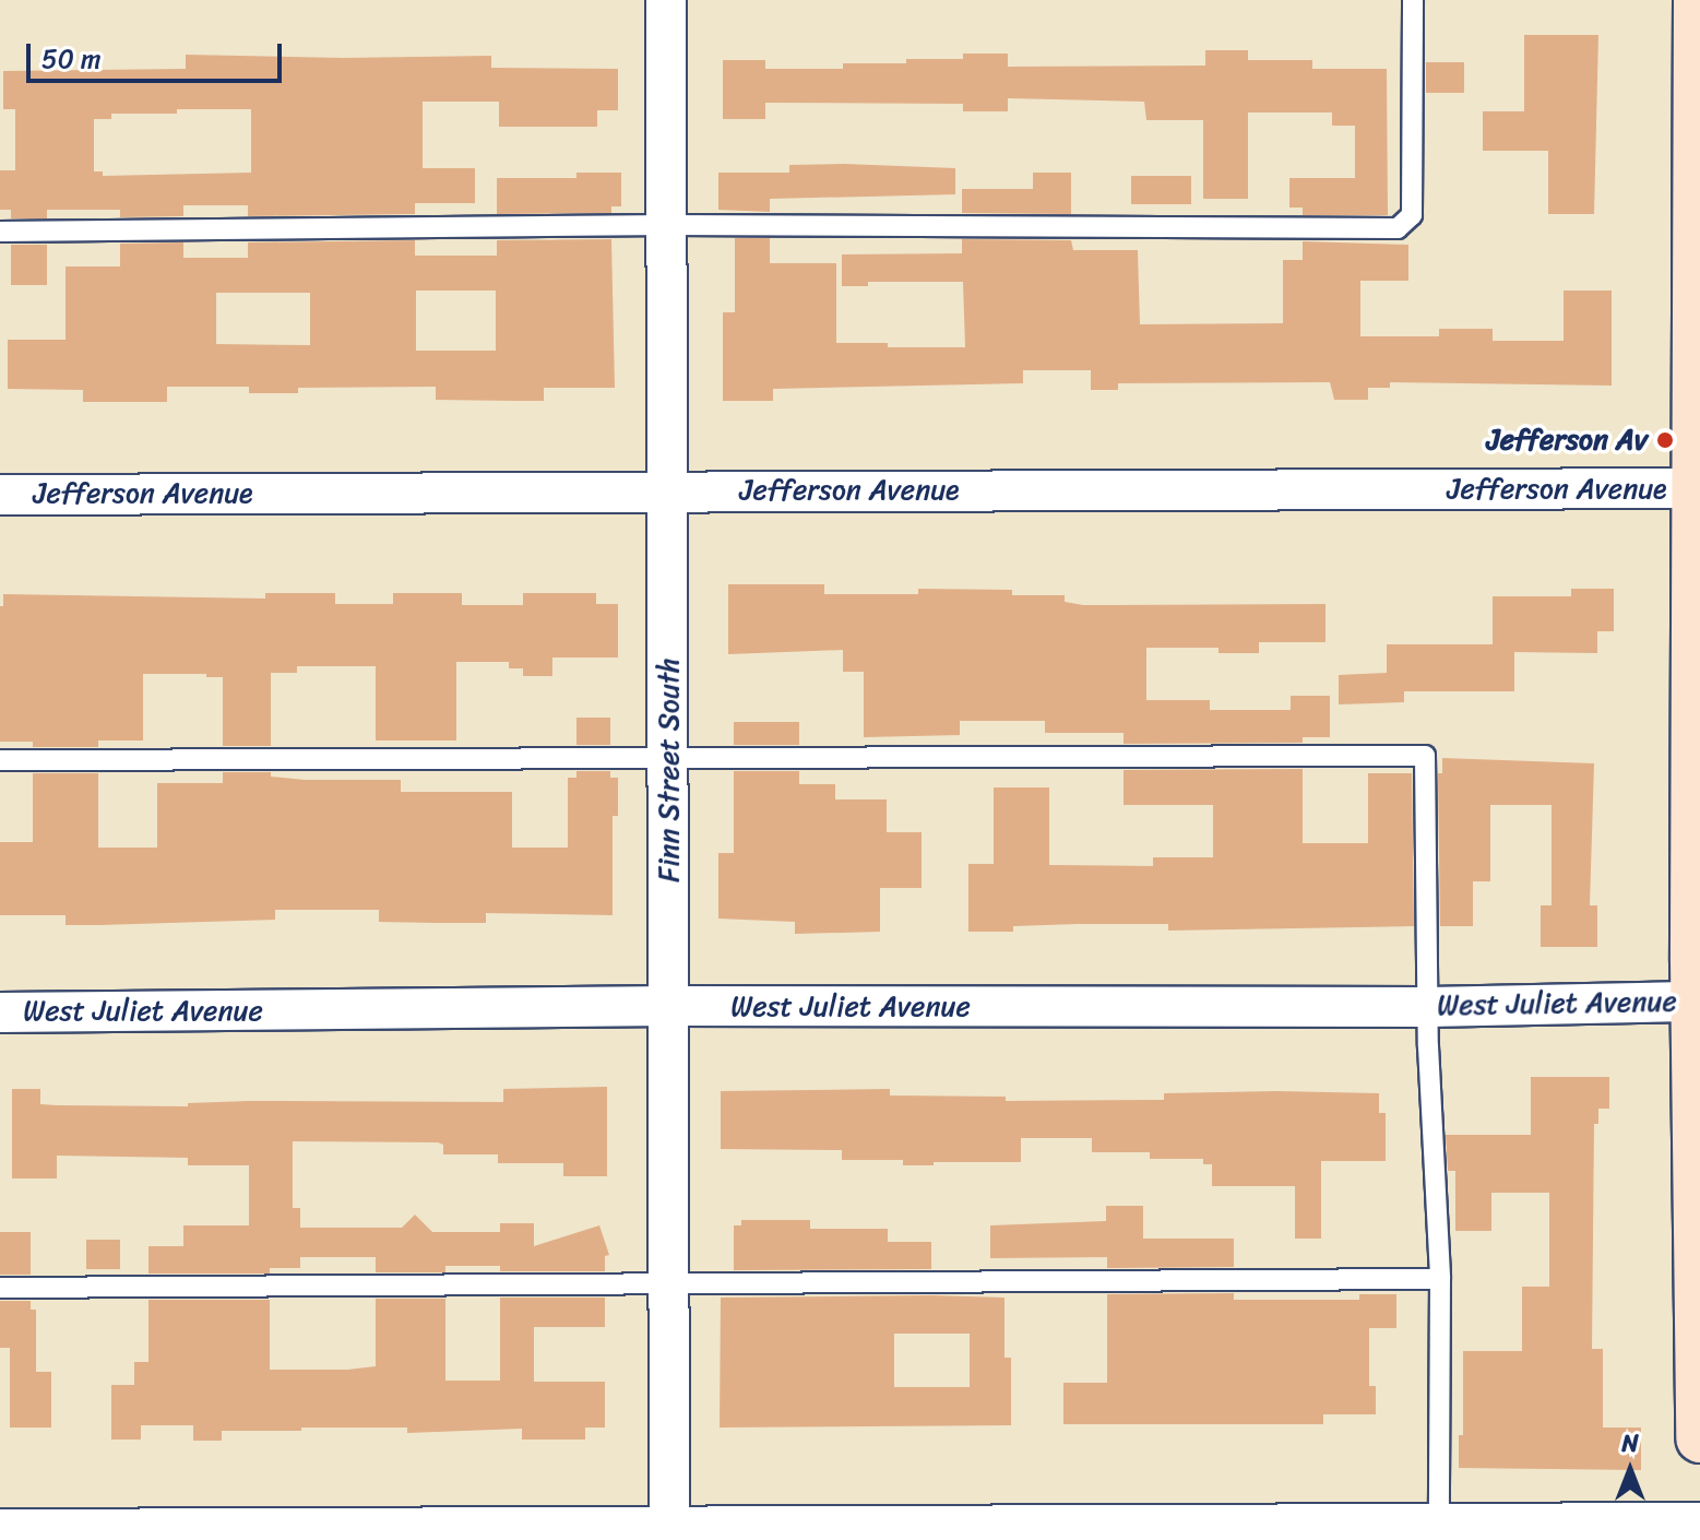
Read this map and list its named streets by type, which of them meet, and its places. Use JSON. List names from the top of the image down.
{
  "streets": {
    "street": ["Jefferson Avenue", "Finn Street South", "West Juliet Avenue"]
  },
  "crossings": [
    ["Jefferson Avenue", "Finn Street South"],
    ["Finn Street South", "West Juliet Avenue"]
  ],
  "places": ["Jefferson Av"],
  "scale_bar": "50 m",
  "north": "top"
}
